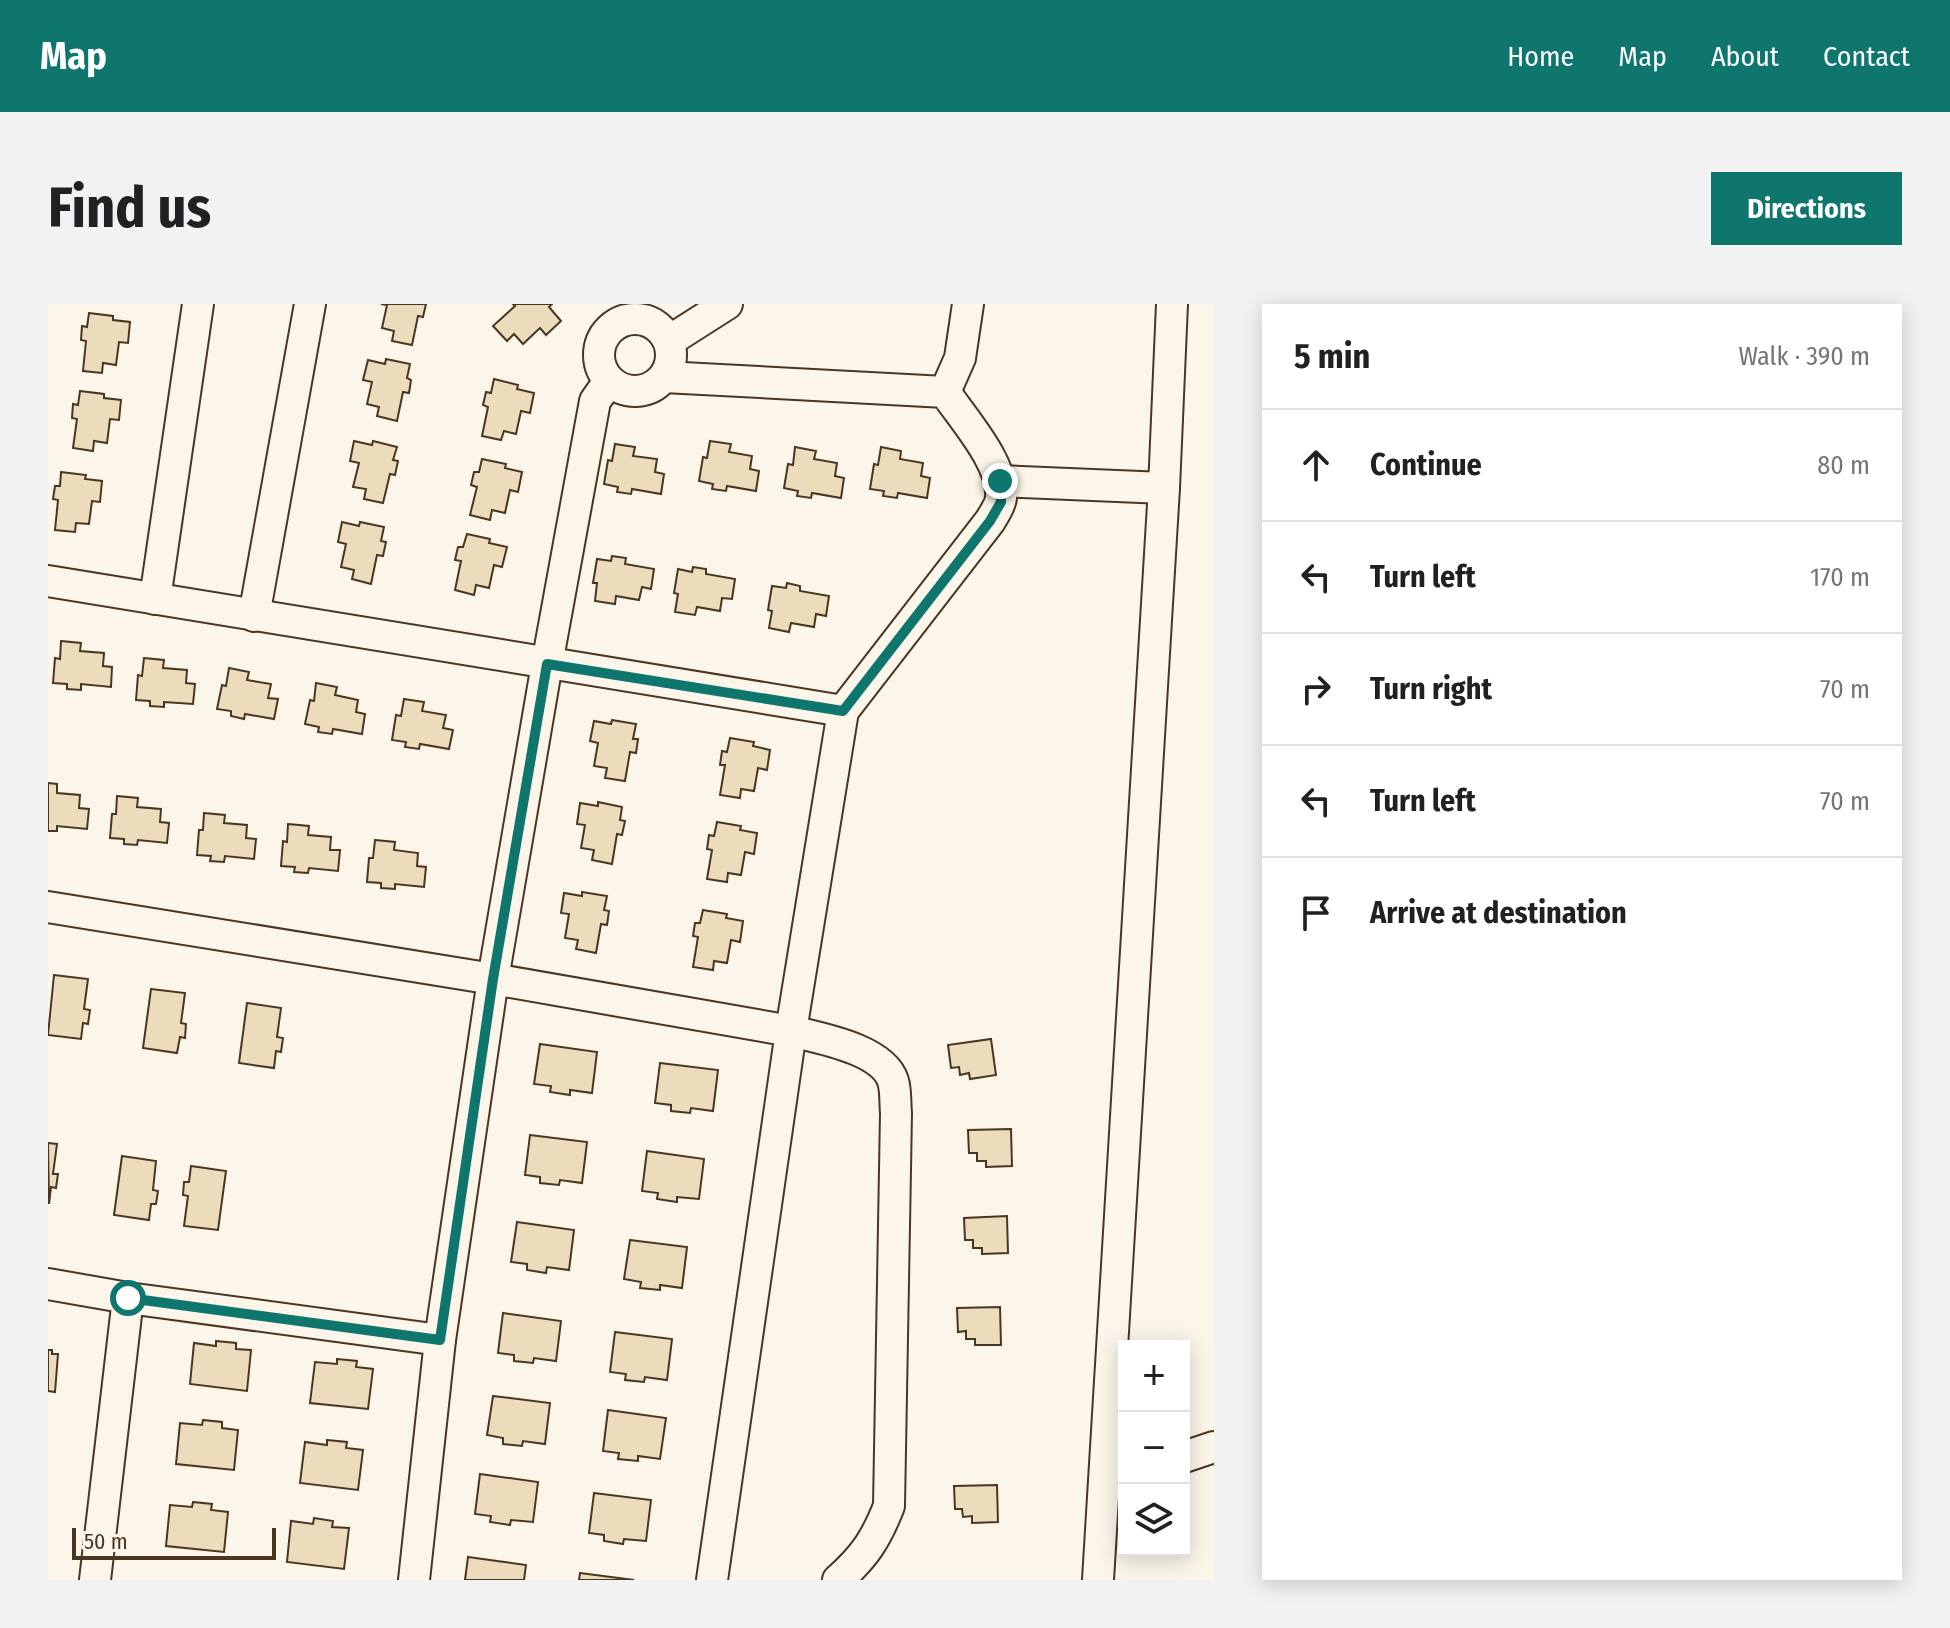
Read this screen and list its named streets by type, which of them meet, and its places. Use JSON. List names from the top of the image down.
{
  "scale_bar": "50 m",
  "page": {
    "header": "Map",
    "nav": [
      "Home",
      "Map",
      "About",
      "Contact"
    ],
    "buttons": "Directions",
    "title": "Find us",
    "heading": ["5 min", "Walk · 390 m"],
    "list": [
      ["Continue", "80 m"],
      ["Turn left", "170 m"],
      ["Turn right", "70 m"],
      ["Turn left", "70 m"],
      "Arrive at destination"
    ],
    "map_buttons": ["+", "−"],
    "scale": "50 m"
  }
}
